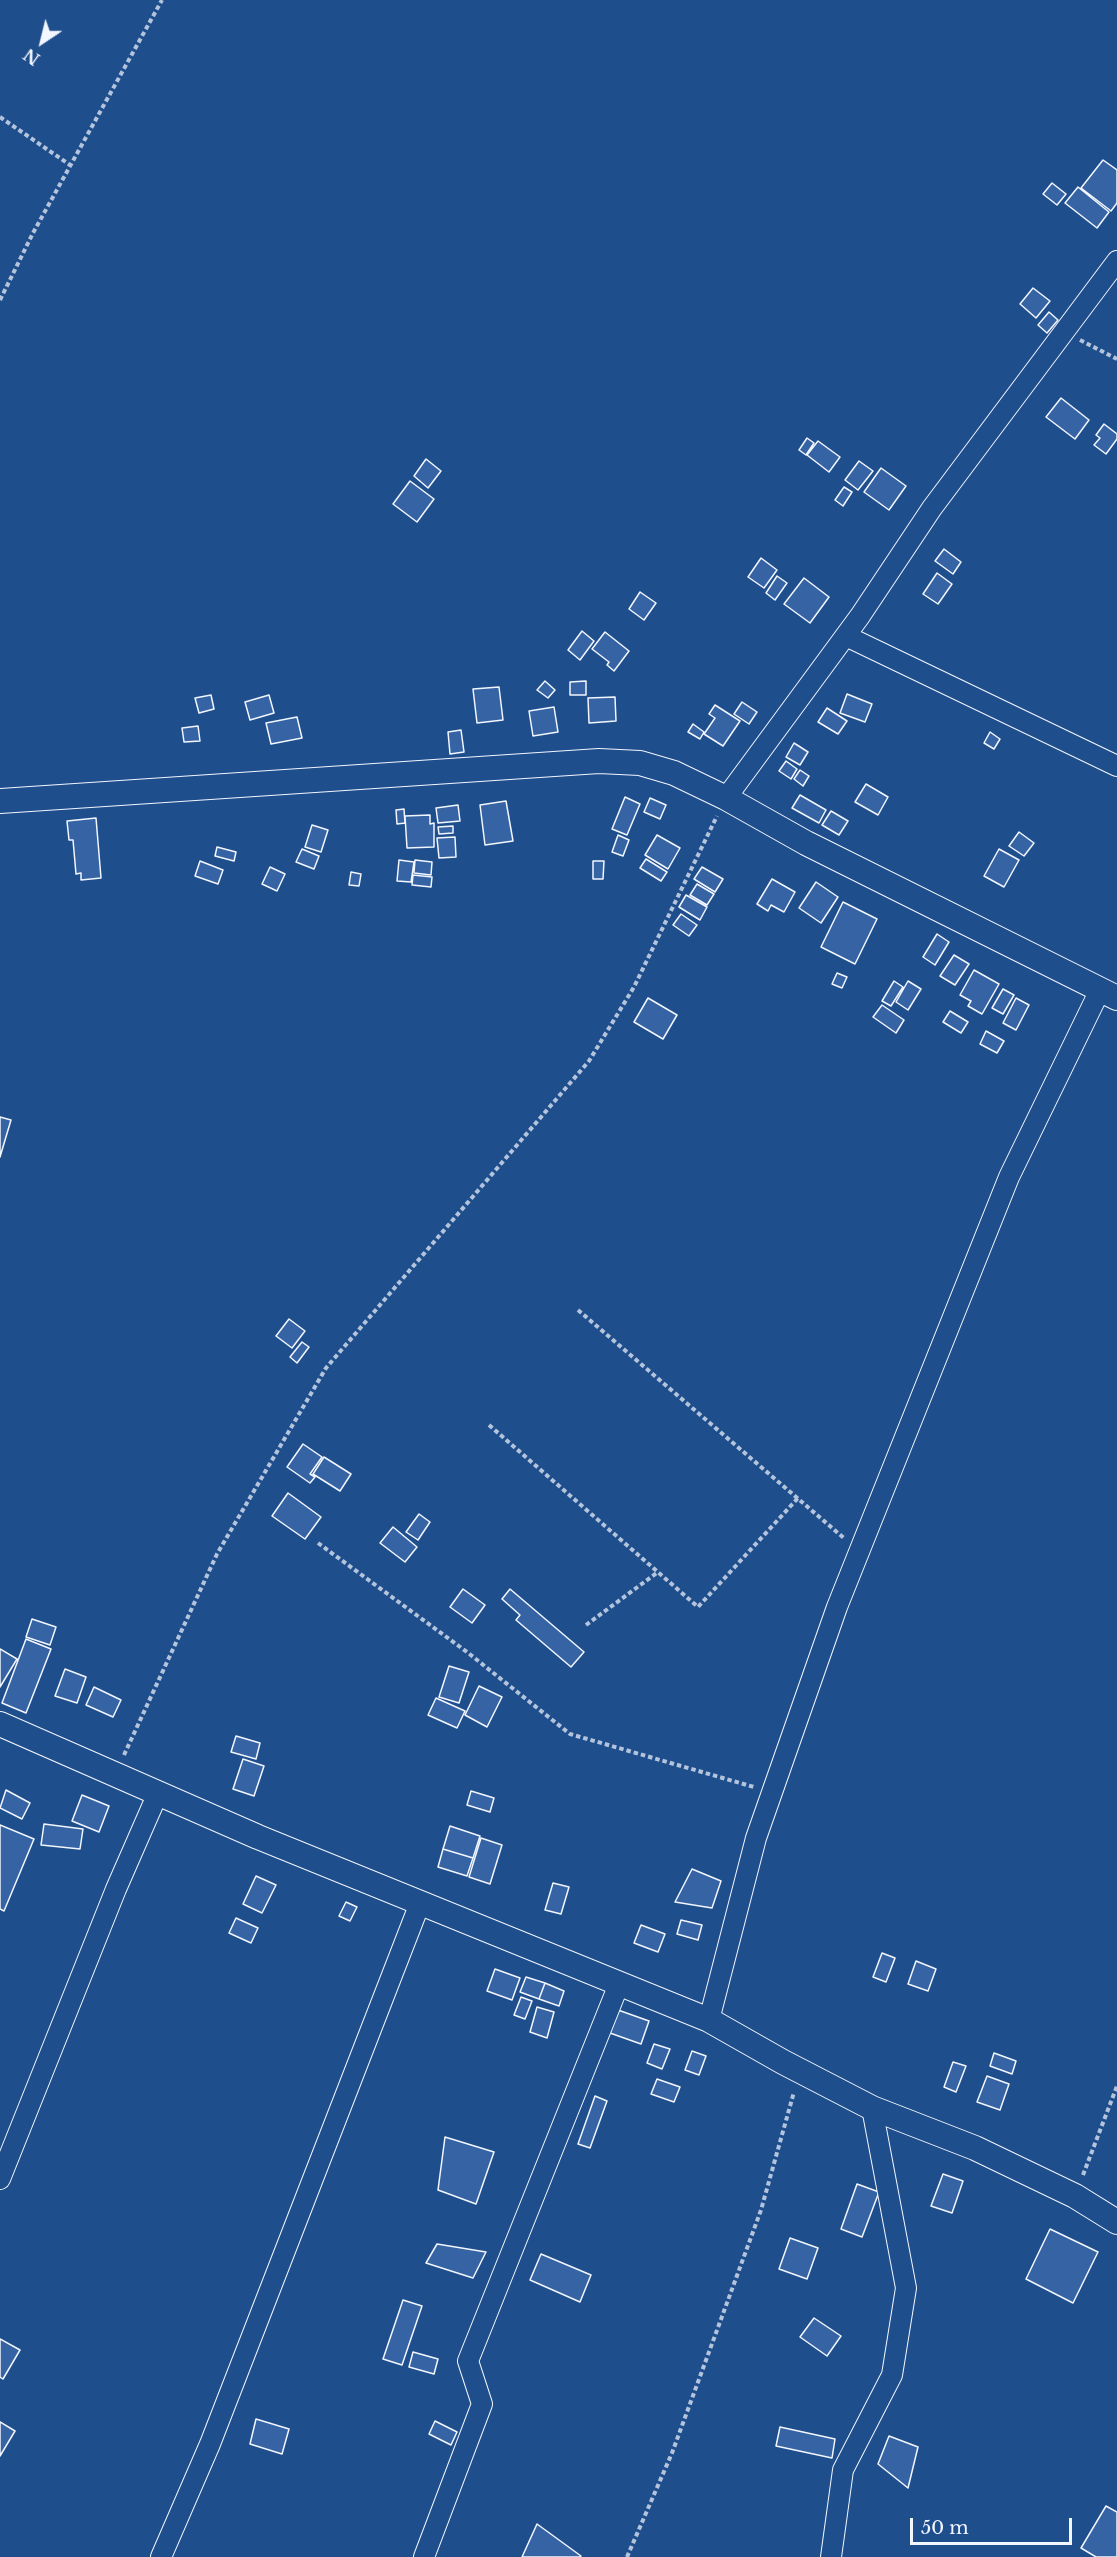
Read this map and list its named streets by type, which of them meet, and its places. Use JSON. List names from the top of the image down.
{
  "scale_bar": "50 m",
  "north": "bottom left"
}
